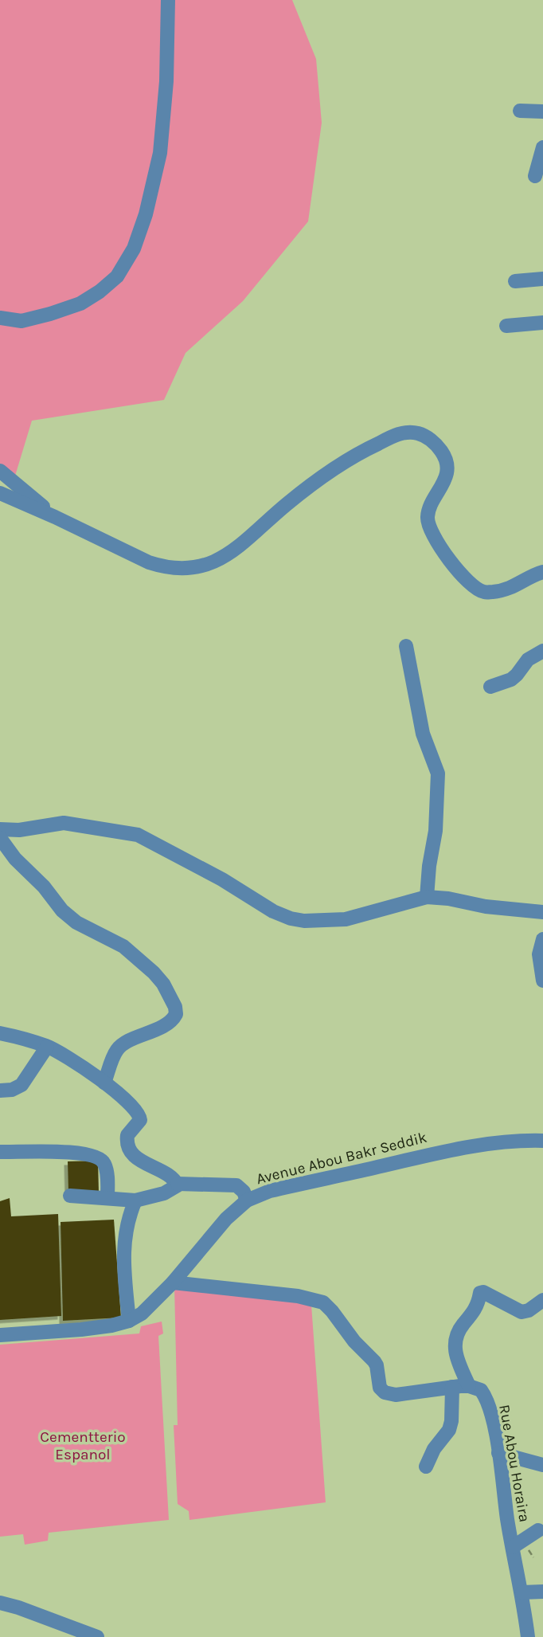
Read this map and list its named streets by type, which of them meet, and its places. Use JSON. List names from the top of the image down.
{
  "streets": {
    "street": ["Avenue Abou Bakr Seddik", "Rue Abou Horaira"]
  },
  "parks": ["Cementterio Espanol"]
}
